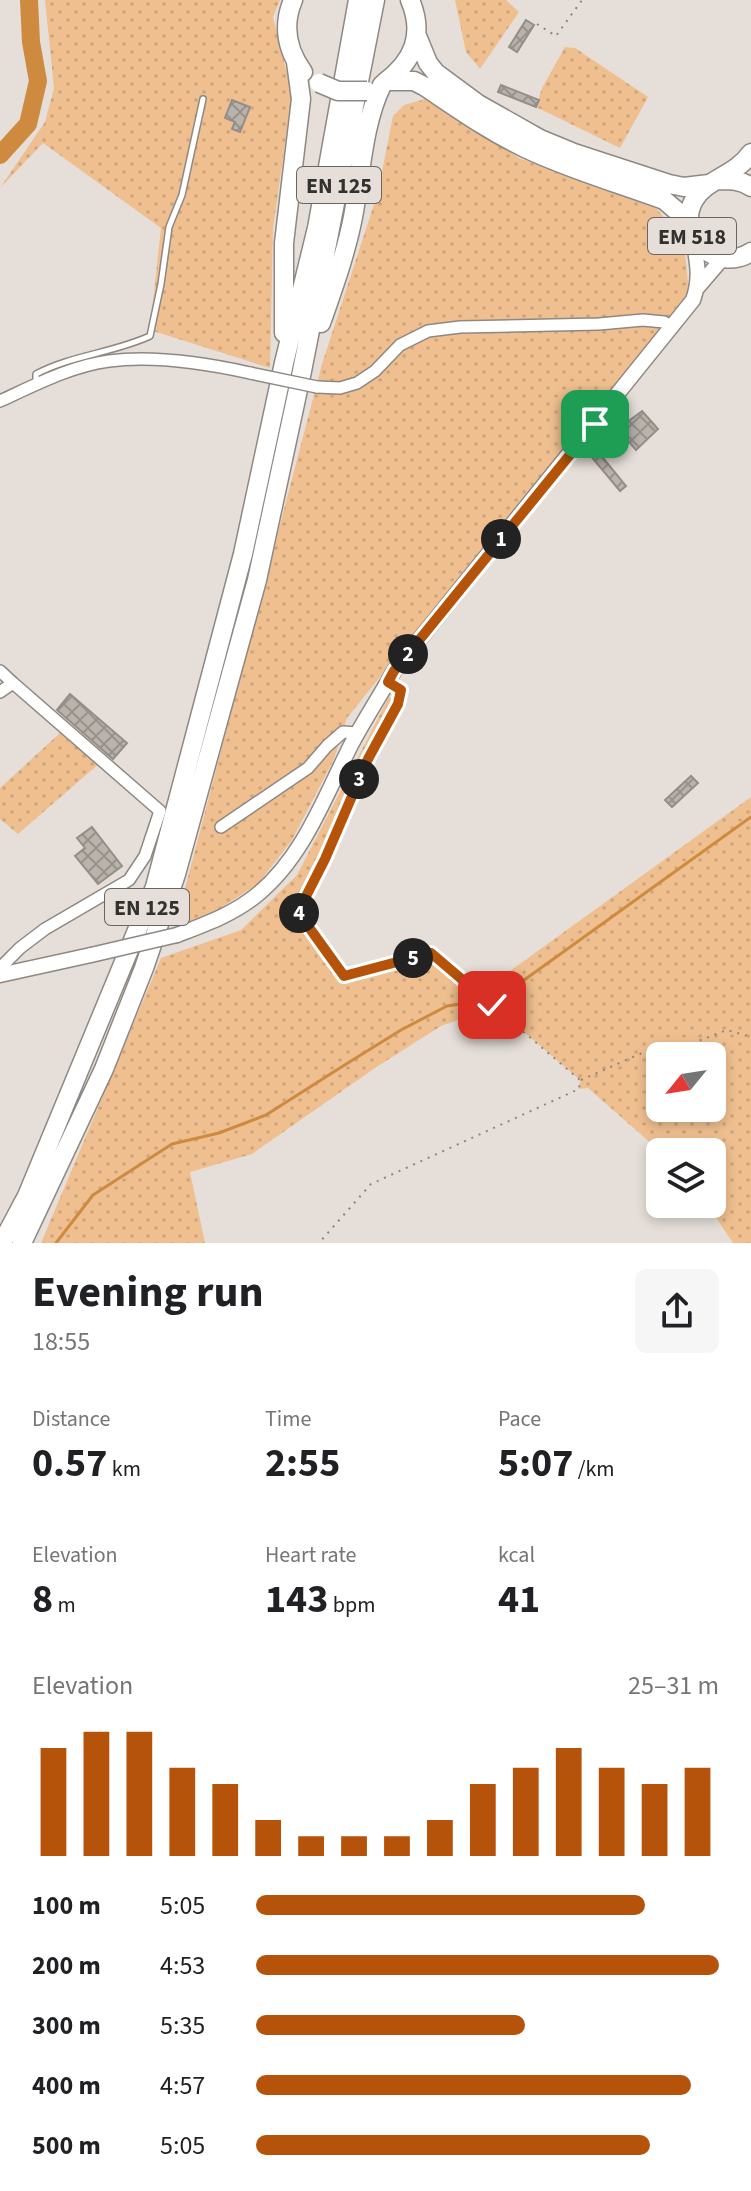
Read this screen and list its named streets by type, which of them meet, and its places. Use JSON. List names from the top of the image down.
{
  "streets": {
    "main road": ["EN 125", "EM 518"]
  },
  "north": "bottom left",
  "page": {
    "pins": [
      "1",
      "2",
      "3",
      "4",
      "5"
    ],
    "heading": ["Evening run", "18:55"],
    "stats": [
      ["Distance", "0.57 km"],
      ["Time", "2:55"],
      ["Pace", "5:07 /km"],
      ["Elevation", "8 m"],
      ["Heart rate", "143 bpm"],
      ["kcal", "41"]
    ],
    "chart": ["Elevation", "25–31 m"],
    "list": [
      {
        "name": "100 m",
        "note": "5:05"
      },
      {
        "name": "200 m",
        "note": "4:53"
      },
      {
        "name": "300 m",
        "note": "5:35"
      },
      {
        "name": "400 m",
        "note": "4:57"
      },
      {
        "name": "500 m",
        "note": "5:05"
      }
    ]
  }
}
